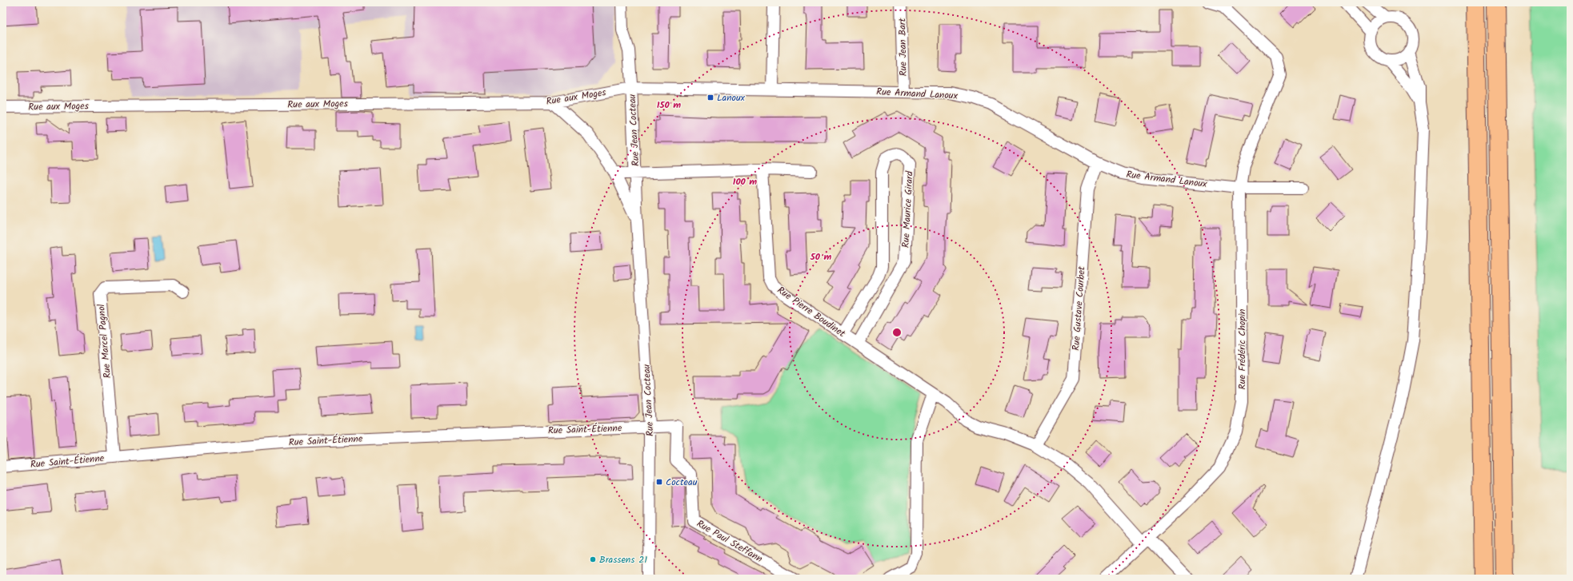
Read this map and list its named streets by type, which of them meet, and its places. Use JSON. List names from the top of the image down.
{
  "streets": {
    "street": [
      "Rue Jean Bart",
      "Rue Armand Lanoux",
      "Rue aux Moges",
      "Rue Jean Cocteau",
      "Rue Maurice Girard",
      "Rue Gustave Courbet",
      "Rue Pierre Boudinet",
      "Rue Marcel Pagnol",
      "Rue Frédéric Chopin",
      "Rue Saint-Étienne",
      "Rue Paul Steffann"
    ]
  },
  "crossings": [
    ["Rue Jean Bart", "Rue Armand Lanoux"],
    ["Rue Armand Lanoux", "Rue aux Moges"],
    ["Rue Armand Lanoux", "Rue Jean Cocteau"],
    ["Rue Armand Lanoux", "Rue Gustave Courbet"],
    ["Rue Armand Lanoux", "Rue Frédéric Chopin"],
    ["Rue aux Moges", "Rue Jean Cocteau"],
    ["Rue Jean Cocteau", "Rue Saint-Étienne"],
    ["Rue Jean Cocteau", "Rue Paul Steffann"],
    ["Rue Maurice Girard", "Rue Pierre Boudinet"],
    ["Rue Gustave Courbet", "Rue Pierre Boudinet"],
    ["Rue Pierre Boudinet", "Rue Frédéric Chopin"],
    ["Rue Marcel Pagnol", "Rue Saint-Étienne"],
    ["Rue Saint-Étienne", "Rue Paul Steffann"]
  ],
  "places": {
    "transit": ["Lanoux", "Cocteau"],
    "other": ["Brassens 21"]
  },
  "rings": ["150 m", "100 m", "50 m"]
}
